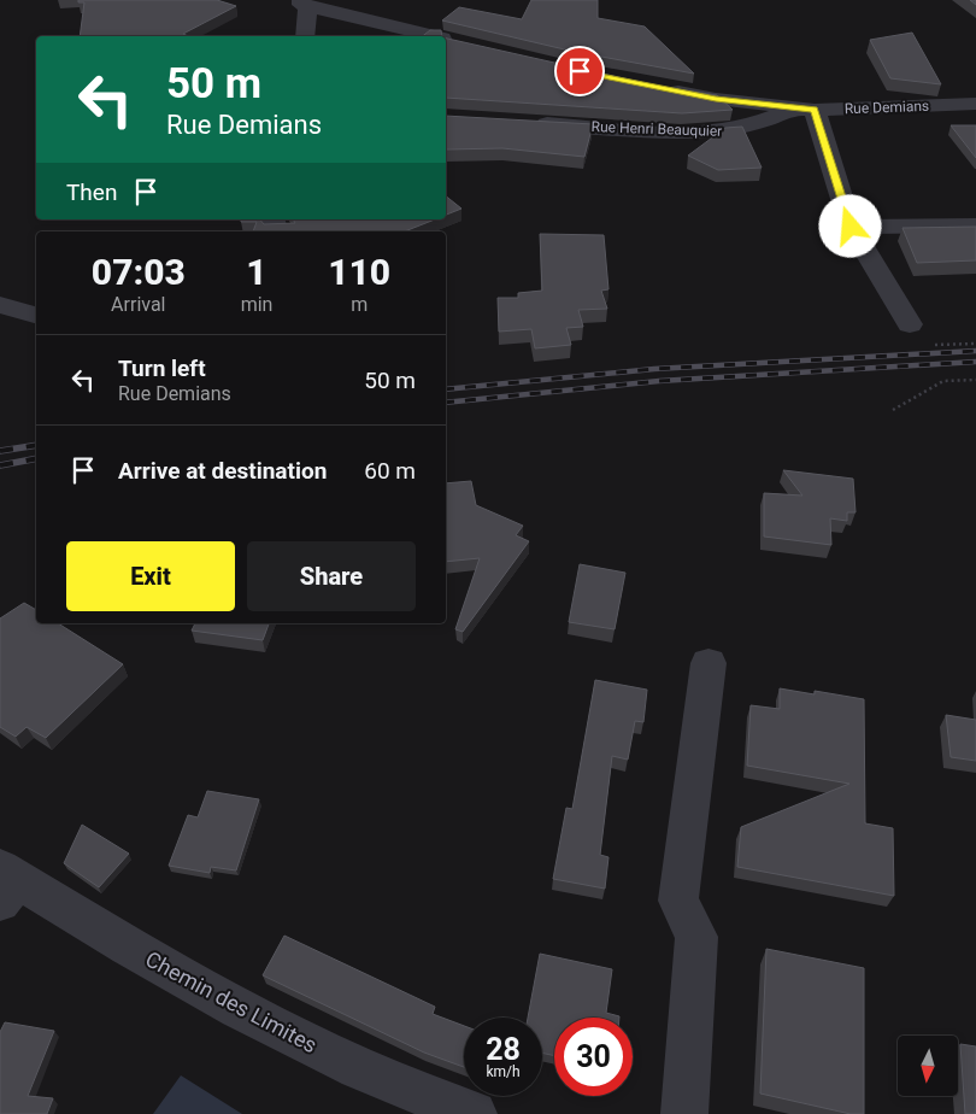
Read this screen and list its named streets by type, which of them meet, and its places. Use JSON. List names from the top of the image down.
{
  "streets": {
    "street": ["Rue Demians", "Rue Henri Beauquier", "Chemin des Limites"]
  },
  "crossings": [
    ["Rue Demians", "Rue Henri Beauquier"]
  ],
  "north": "bottom",
  "page": {
    "turn": ["50 m", "Rue Demians"],
    "then": "Then",
    "eta": [
      "07:03",
      "Arrival",
      "1",
      "min",
      "110",
      "m"
    ],
    "list": [
      {
        "name": "Turn left",
        "note": "Rue Demians",
        "value": "50 m"
      },
      {
        "name": "Arrive at destination",
        "value": "60 m"
      }
    ],
    "buttons": ["Exit", "Share"],
    "speed": "28 km/h",
    "limit": "30"
  }
}
